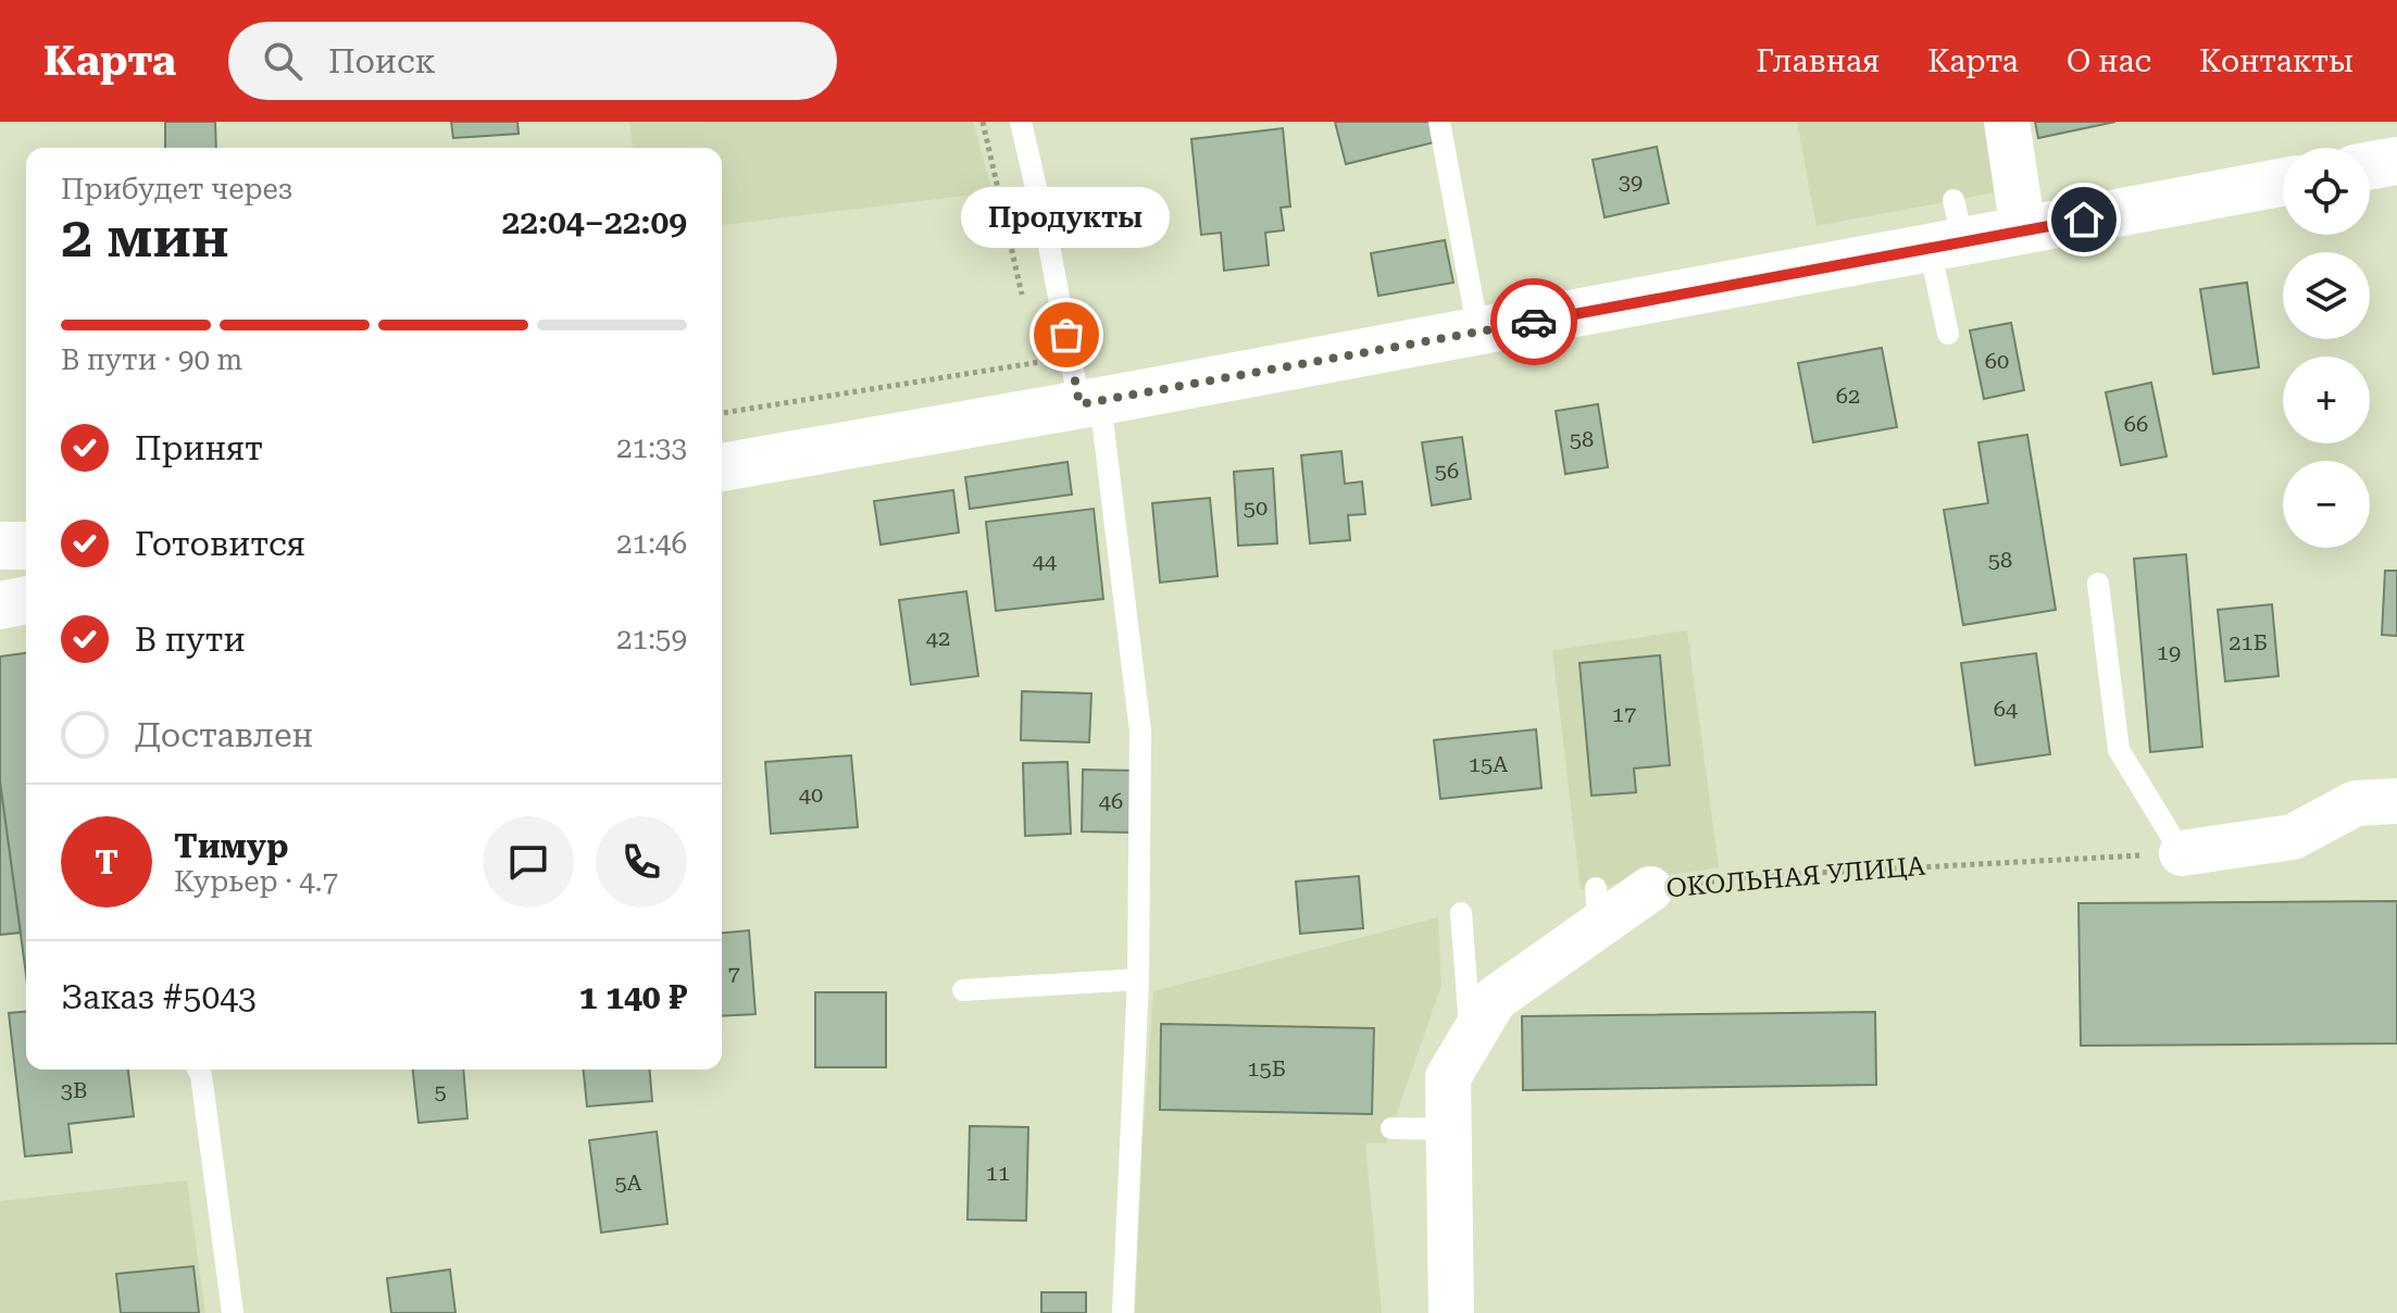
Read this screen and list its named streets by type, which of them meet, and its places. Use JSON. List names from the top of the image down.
{
  "streets": {
    "street": ["ОКОЛЬНАЯ УЛИЦА"]
  },
  "places": ["Продукты"],
  "house_numbers": [
    "39",
    "60",
    "62",
    "66",
    "58",
    "56",
    "50",
    "58",
    "44",
    "42",
    "21Б",
    "19",
    "64",
    "17",
    "15А",
    "40",
    "46",
    "7",
    "15Б",
    "3В",
    "5",
    "11",
    "5А"
  ],
  "page": {
    "header": "Карта",
    "search": "Поиск",
    "nav": [
      "Главная",
      "Карта",
      "О нас",
      "Контакты"
    ],
    "map_buttons": ["+", "−"],
    "heading": ["2 мин", "Прибудет через", "22:04–22:09"],
    "panel": [
      "Тимур",
      "Курьер · 4.7",
      "Заказ #5043",
      "1 140 ₽"
    ],
    "bubble": "Продукты",
    "bar": "В пути · 90 m",
    "list": [
      ["Принят", "21:33"],
      ["Готовится", "21:46"],
      ["В пути", "21:59"],
      "Доставлен"
    ],
    "round": "Т"
  }
}
